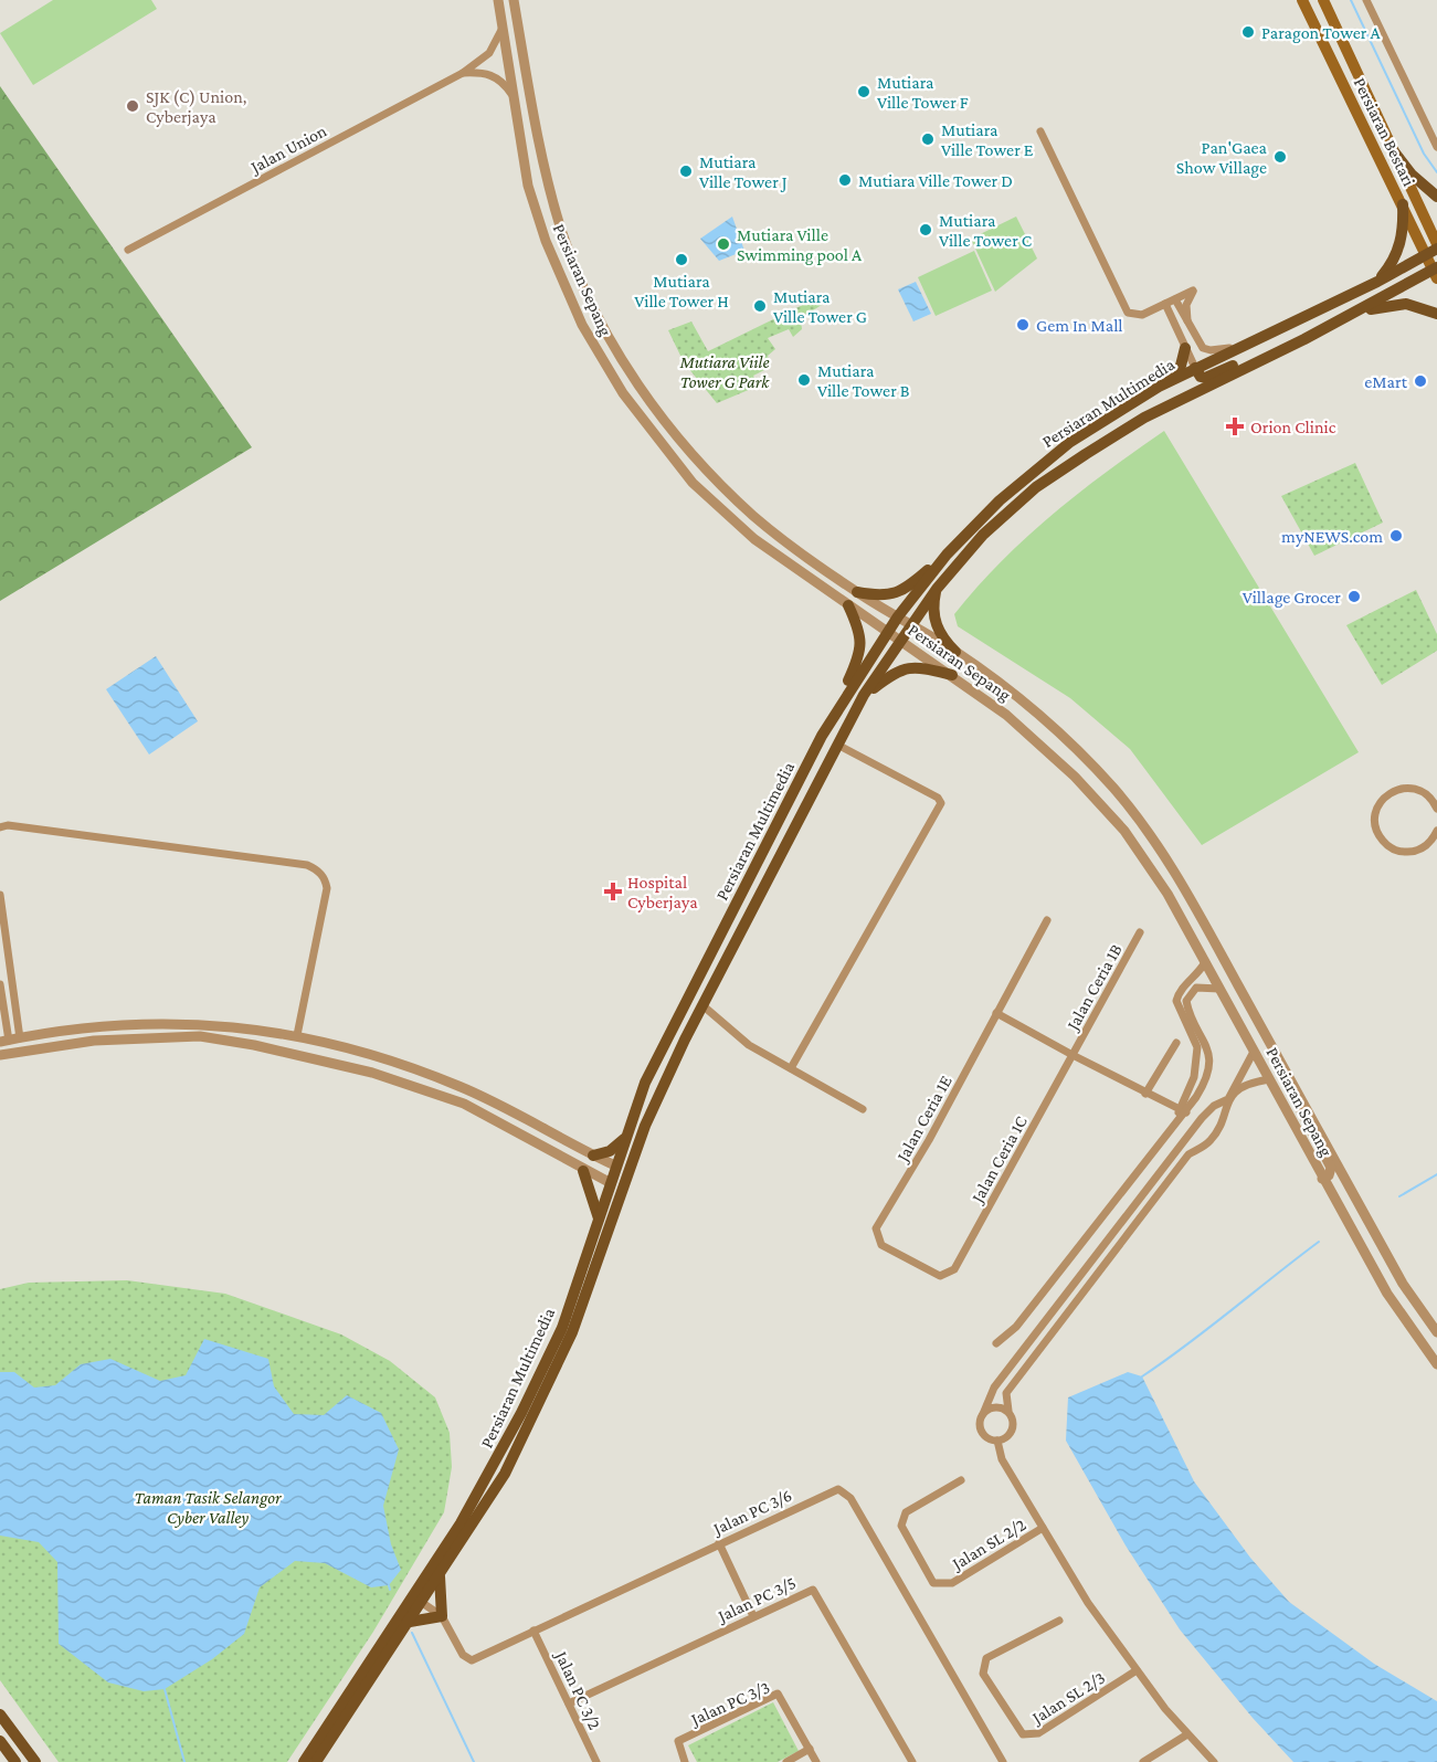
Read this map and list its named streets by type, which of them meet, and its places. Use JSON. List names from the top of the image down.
{
  "streets": {
    "main road": ["Persiaran Bestari", "Persiaran Multimedia"],
    "street": [
      "Jalan Union",
      "Persiaran Sepang",
      "Jalan Ceria 1B",
      "Jalan Ceria 1E",
      "Jalan Ceria 1C",
      "Jalan PC 3/6",
      "Jalan SL 2/2",
      "Jalan PC 3/5",
      "Jalan PC 3/2",
      "Jalan SL 2/3",
      "Jalan PC 3/3"
    ]
  },
  "crossings": [
    ["Persiaran Bestari", "Persiaran Multimedia"],
    ["Jalan Union", "Persiaran Sepang"],
    ["Persiaran Sepang", "Persiaran Multimedia"],
    ["Persiaran Multimedia", "Jalan PC 3/6"],
    ["Jalan Ceria 1B", "Jalan Ceria 1C"],
    ["Jalan Ceria 1E", "Jalan Ceria 1C"],
    ["Jalan PC 3/6", "Jalan PC 3/2"],
    ["Jalan PC 3/5", "Jalan PC 3/2"]
  ],
  "parks": ["Mutiara Viile Tower G Park", "Taman Tasik Selangor Cyber Valley"],
  "places": {
    "other": [
      "Paragon Tower A",
      "Mutiara Ville Tower F",
      "SJK (C) Union, Cyberjaya",
      "Mutiara Ville Tower E",
      "Pan'Gaea Show Village",
      "Mutiara Ville Tower J",
      "Mutiara Ville Tower D",
      "Mutiara Ville Tower C",
      "Mutiara Ville Swimming pool A",
      "Mutiara Ville Tower H",
      "Mutiara Ville Tower G",
      "Gem In Mall",
      "Mutiara Ville Tower B",
      "eMart",
      "myNEWS.com",
      "Village Grocer"
    ],
    "health": ["Orion Clinic", "Hospital Cyberjaya"]
  }
}
